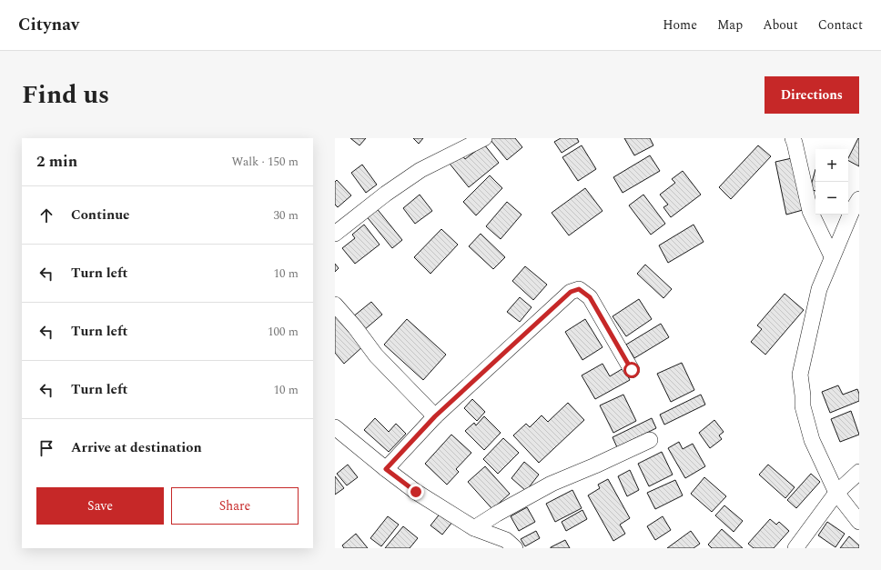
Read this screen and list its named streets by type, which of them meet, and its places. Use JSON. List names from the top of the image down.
{
  "page": {
    "header": "Citynav",
    "nav": [
      "Home",
      "Map",
      "About",
      "Contact"
    ],
    "title": "Find us",
    "buttons": [
      "Directions",
      ["Save", "Share"]
    ],
    "heading": ["2 min", "Walk · 150 m"],
    "map_buttons": ["+", "−"],
    "list": [
      ["Continue", "30 m"],
      ["Turn left", "10 m"],
      ["Turn left", "100 m"],
      ["Turn left", "10 m"],
      "Arrive at destination"
    ]
  }
}
